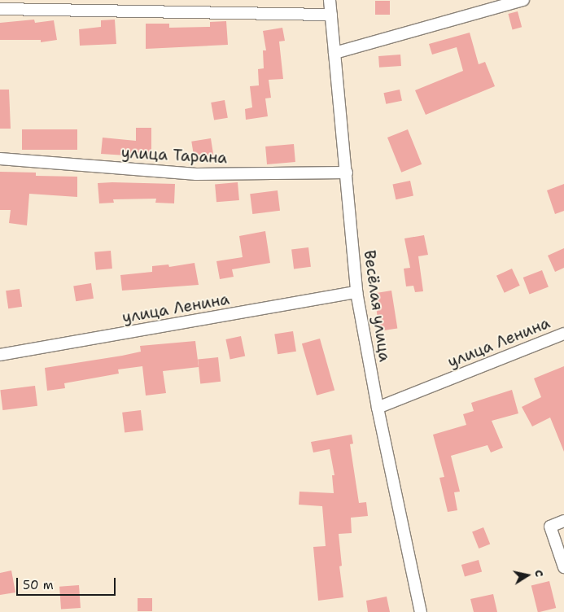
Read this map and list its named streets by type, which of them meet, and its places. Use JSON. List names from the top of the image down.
{
  "streets": {
    "street": ["улица Тарана", "Весёлая улица", "улица Ленина"]
  },
  "crossings": [
    ["улица Тарана", "Весёлая улица"],
    ["Весёлая улица", "улица Ленина"]
  ],
  "scale_bar": "50 m",
  "north": "right"
}
